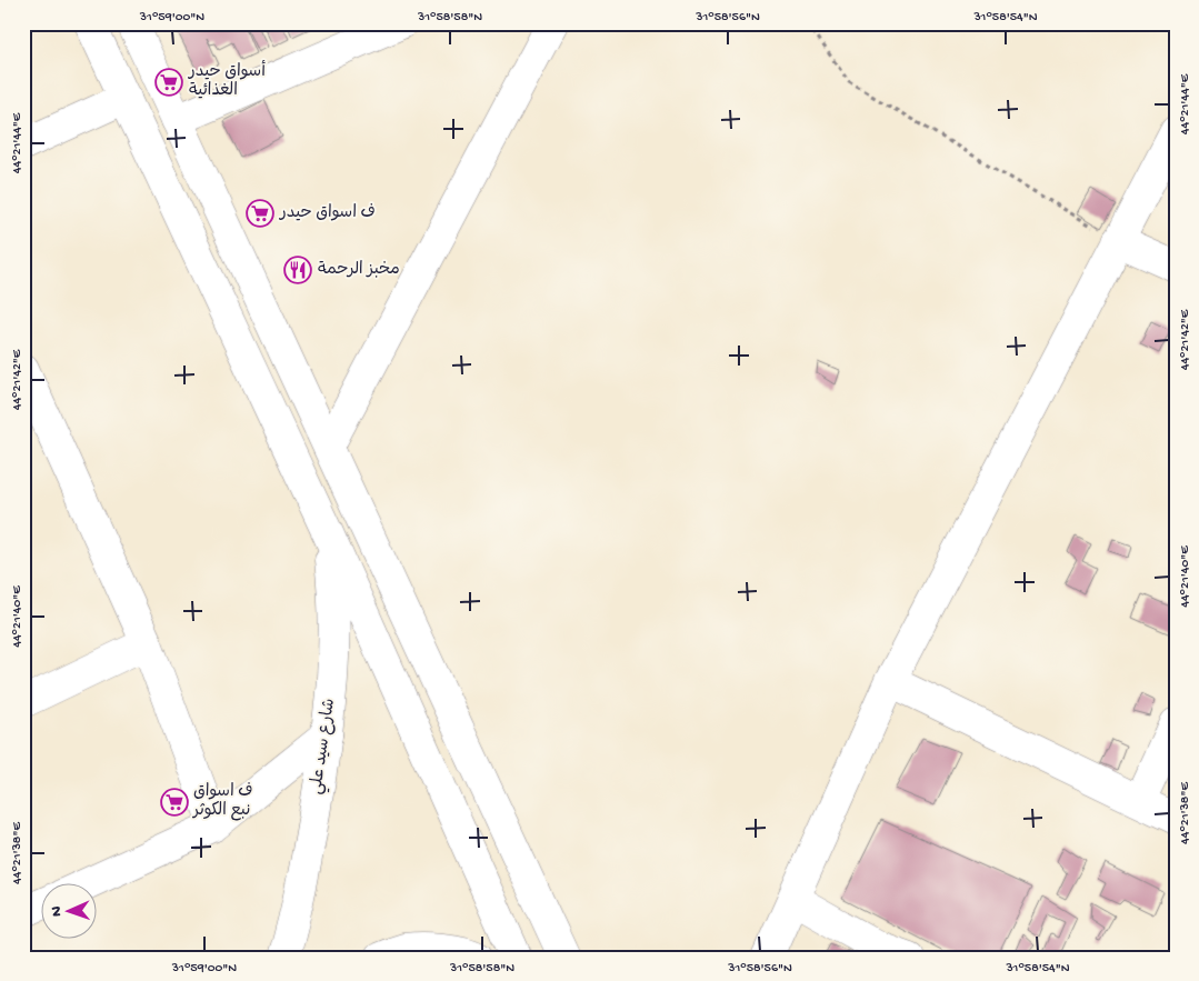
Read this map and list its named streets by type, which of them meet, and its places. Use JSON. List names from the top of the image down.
{
  "streets": {
    "street": ["شارع سيد علي"]
  },
  "places": {
    "supermarket": ["أسواق حيدر الغذائية", "ف اسواق حيدر", "ف اسواق نبع الكوثر"],
    "restaurant": ["مخبز الرحمة"]
  },
  "north": "left",
  "coordinates": [
    "31°59'00\"N",
    "31°58'58\"N",
    "31°58'56\"N",
    "31°58'54\"N",
    "44°21'44\"E",
    "44°21'42\"E",
    "44°21'40\"E",
    "44°21'38\"E"
  ]
}
